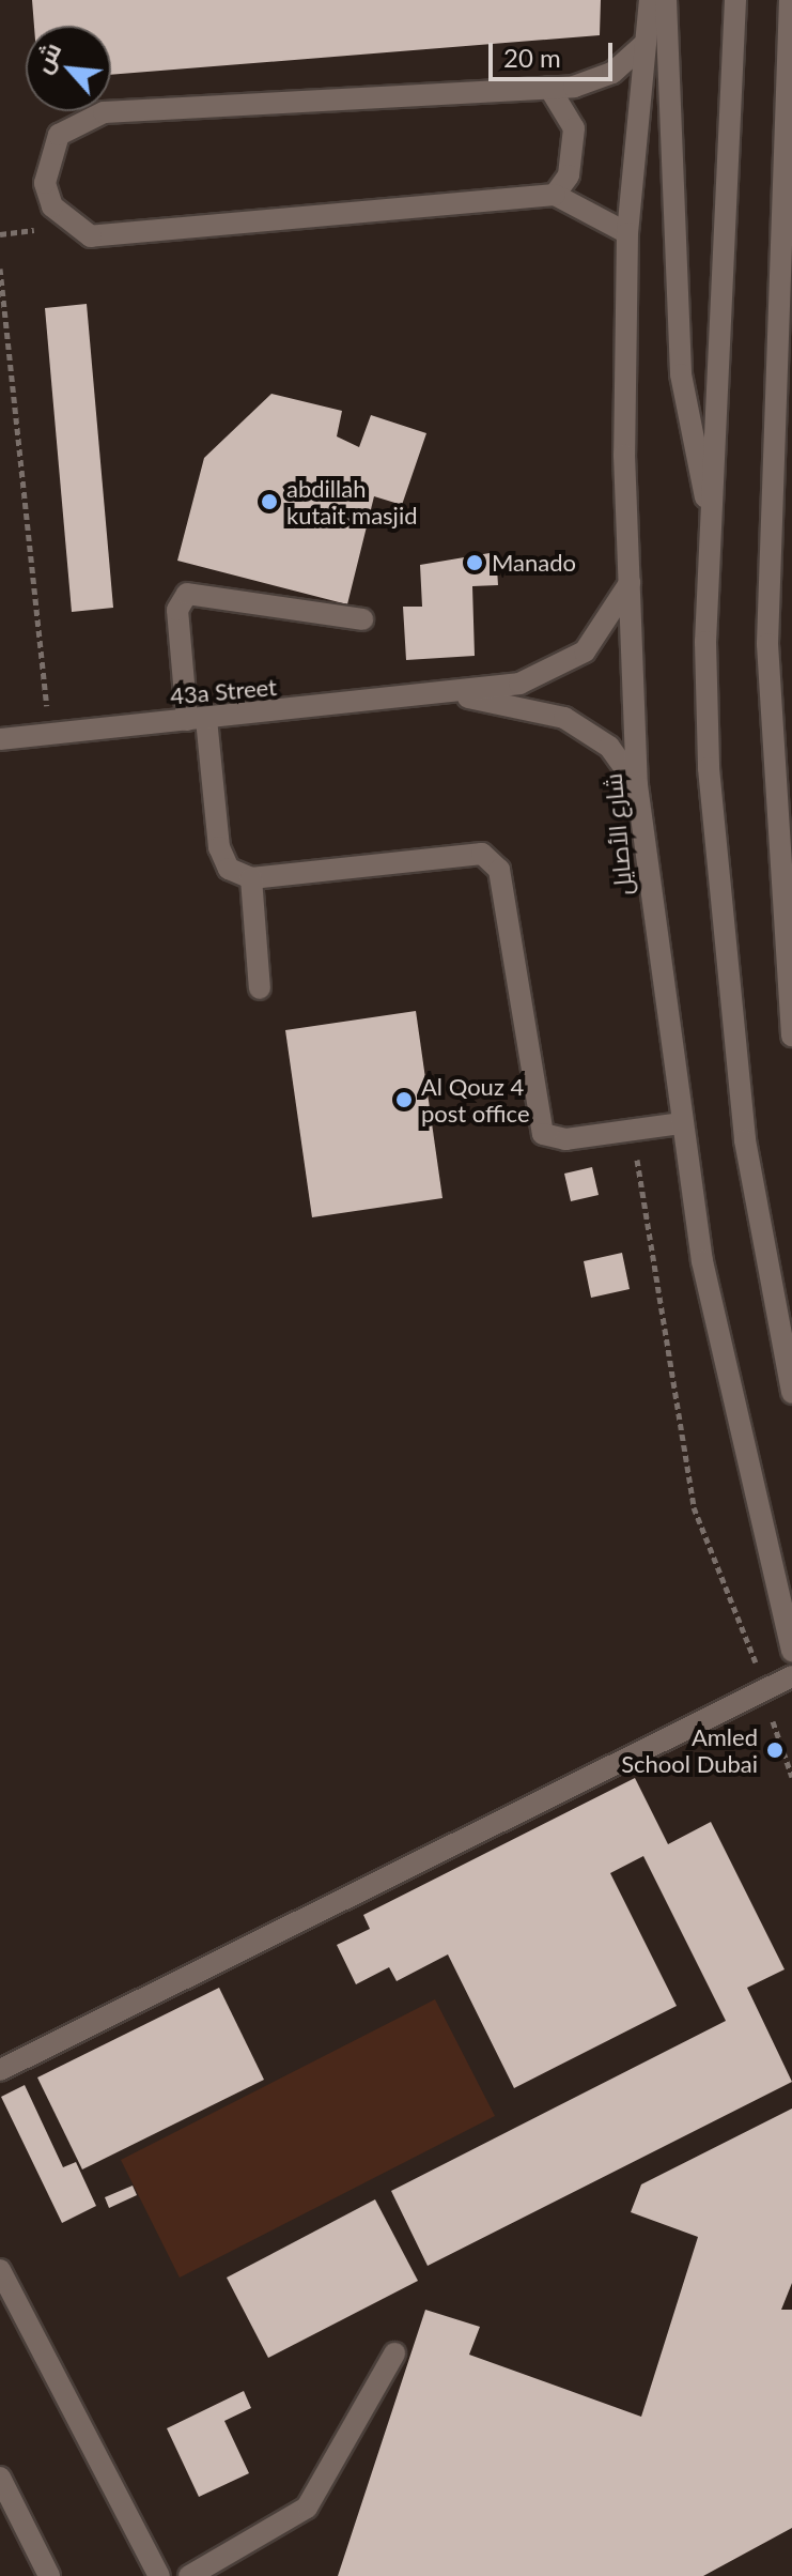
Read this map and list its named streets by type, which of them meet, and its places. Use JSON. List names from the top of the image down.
{
  "streets": {
    "main road": ["43a Street", "شارع الأصايل"]
  },
  "crossings": [
    ["43a Street", "شارع الأصايل"]
  ],
  "places": [
    "abdillah kutait masjid",
    "Manado",
    "Al Qouz 4 post office",
    "Amled School Dubai"
  ],
  "scale_bar": "20 m",
  "north": "top left"
}
